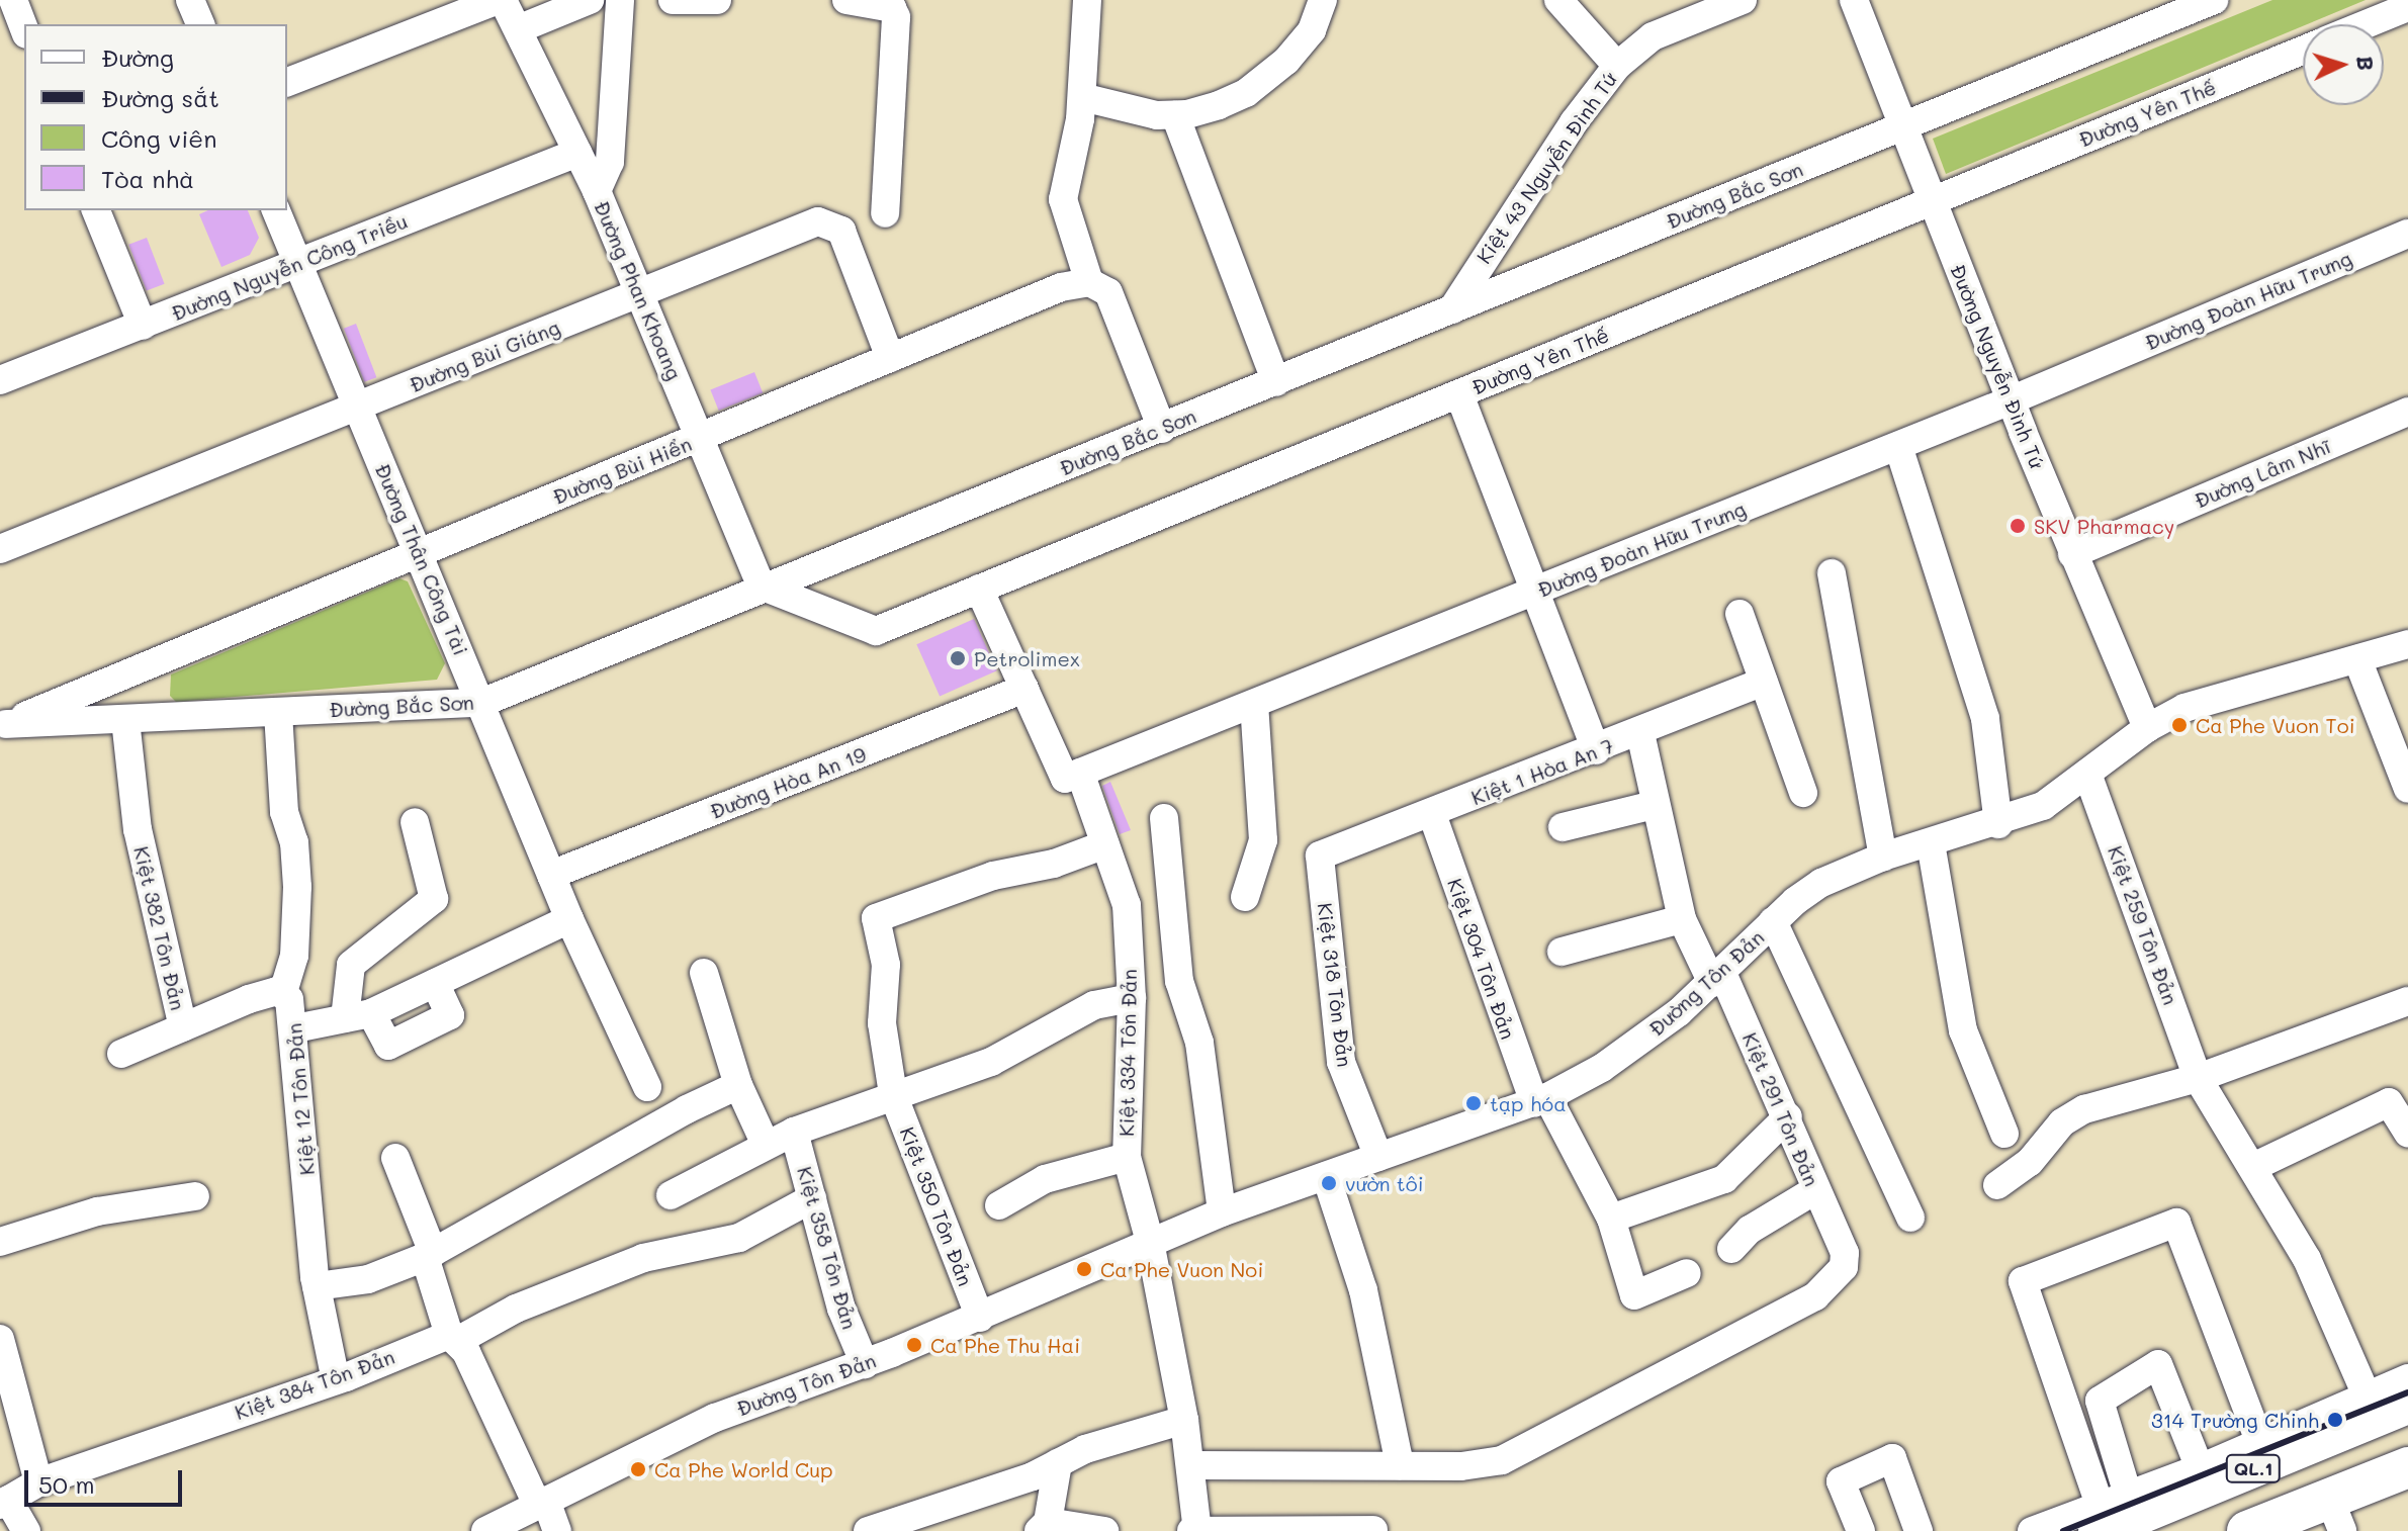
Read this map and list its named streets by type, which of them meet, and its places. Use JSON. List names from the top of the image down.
{
  "streets": {
    "highway": ["QL.1"],
    "street": [
      "Đường Yên Thế",
      "Kiệt 43 Nguyễn Đình Tứ",
      "Đường Bắc Sơn",
      "Đường Nguyễn Công Triều",
      "Đường Phan Khoang",
      "Đường Đoàn Hữu Trưng",
      "Đường Bùi Giáng",
      "Đường Nguyễn Đình Tứ",
      "Đường Bùi Hiển",
      "Đường Lâm Nhĩ",
      "Đường Thân Công Tài",
      "Kiệt 1 Hòa An 7",
      "Đường Hòa An 19",
      "Kiệt 259 Tôn Đản",
      "Kiệt 382 Tôn Đản",
      "Kiệt 304 Tôn Đản",
      "Đường Tôn Đản",
      "Kiệt 318 Tôn Đản",
      "Kiệt 334 Tôn Đản",
      "Kiệt 12 Tôn Đản",
      "Kiệt 291 Tôn Đản",
      "Kiệt 350 Tôn Đản",
      "Kiệt 358 Tôn Đản",
      "Kiệt 384 Tôn Đản"
    ]
  },
  "crossings": [
    ["Đường Yên Thế", "Đường Bắc Sơn"],
    ["Đường Yên Thế", "Đường Phan Khoang"],
    ["Đường Yên Thế", "Đường Nguyễn Đình Tứ"],
    ["Kiệt 43 Nguyễn Đình Tứ", "Đường Bắc Sơn"],
    ["Đường Bắc Sơn", "Đường Phan Khoang"],
    ["Đường Bắc Sơn", "Đường Nguyễn Đình Tứ"],
    ["Đường Bắc Sơn", "Đường Bùi Hiển"],
    ["Đường Bắc Sơn", "Đường Thân Công Tài"],
    ["Đường Bắc Sơn", "Kiệt 382 Tôn Đản"],
    ["Đường Nguyễn Công Triều", "Đường Phan Khoang"],
    ["Đường Nguyễn Công Triều", "Đường Thân Công Tài"],
    ["Đường Phan Khoang", "Đường Bùi Giáng"],
    ["Đường Phan Khoang", "Đường Bùi Hiển"],
    ["Đường Đoàn Hữu Trưng", "Đường Nguyễn Đình Tứ"],
    ["Đường Đoàn Hữu Trưng", "Kiệt 334 Tôn Đản"],
    ["Đường Bùi Giáng", "Đường Bùi Hiển"],
    ["Đường Bùi Giáng", "Đường Thân Công Tài"],
    ["Đường Nguyễn Đình Tứ", "Đường Lâm Nhĩ"],
    ["Đường Nguyễn Đình Tứ", "Đường Tôn Đản"],
    ["Đường Bùi Hiển", "Đường Thân Công Tài"],
    ["Đường Thân Công Tài", "Đường Hòa An 19"],
    ["Kiệt 1 Hòa An 7", "Kiệt 304 Tôn Đản"],
    ["Kiệt 1 Hòa An 7", "Kiệt 318 Tôn Đản"],
    ["Kiệt 1 Hòa An 7", "Kiệt 291 Tôn Đản"],
    ["Kiệt 259 Tôn Đản", "Đường Tôn Đản"],
    ["Kiệt 304 Tôn Đản", "Đường Tôn Đản"],
    ["Đường Tôn Đản", "Kiệt 318 Tôn Đản"],
    ["Đường Tôn Đản", "Kiệt 334 Tôn Đản"],
    ["Đường Tôn Đản", "Kiệt 291 Tôn Đản"],
    ["Đường Tôn Đản", "Kiệt 350 Tôn Đản"],
    ["Đường Tôn Đản", "Kiệt 358 Tôn Đản"],
    ["Kiệt 12 Tôn Đản", "Kiệt 384 Tôn Đản"]
  ],
  "places": [
    "SKV Pharmacy",
    "Petrolimex",
    "Ca Phe Vuon Toi",
    "tạp hóa",
    "vườn tôi",
    "Ca Phe Vuon Noi",
    "Ca Phe Thu Hai",
    "314 Trường Chinh",
    "Ca Phe World Cup"
  ],
  "legend": [
    "Đường",
    "Đường sắt",
    "Công viên",
    "Tòa nhà"
  ],
  "scale_bar": "50 m",
  "north": "right"
}
